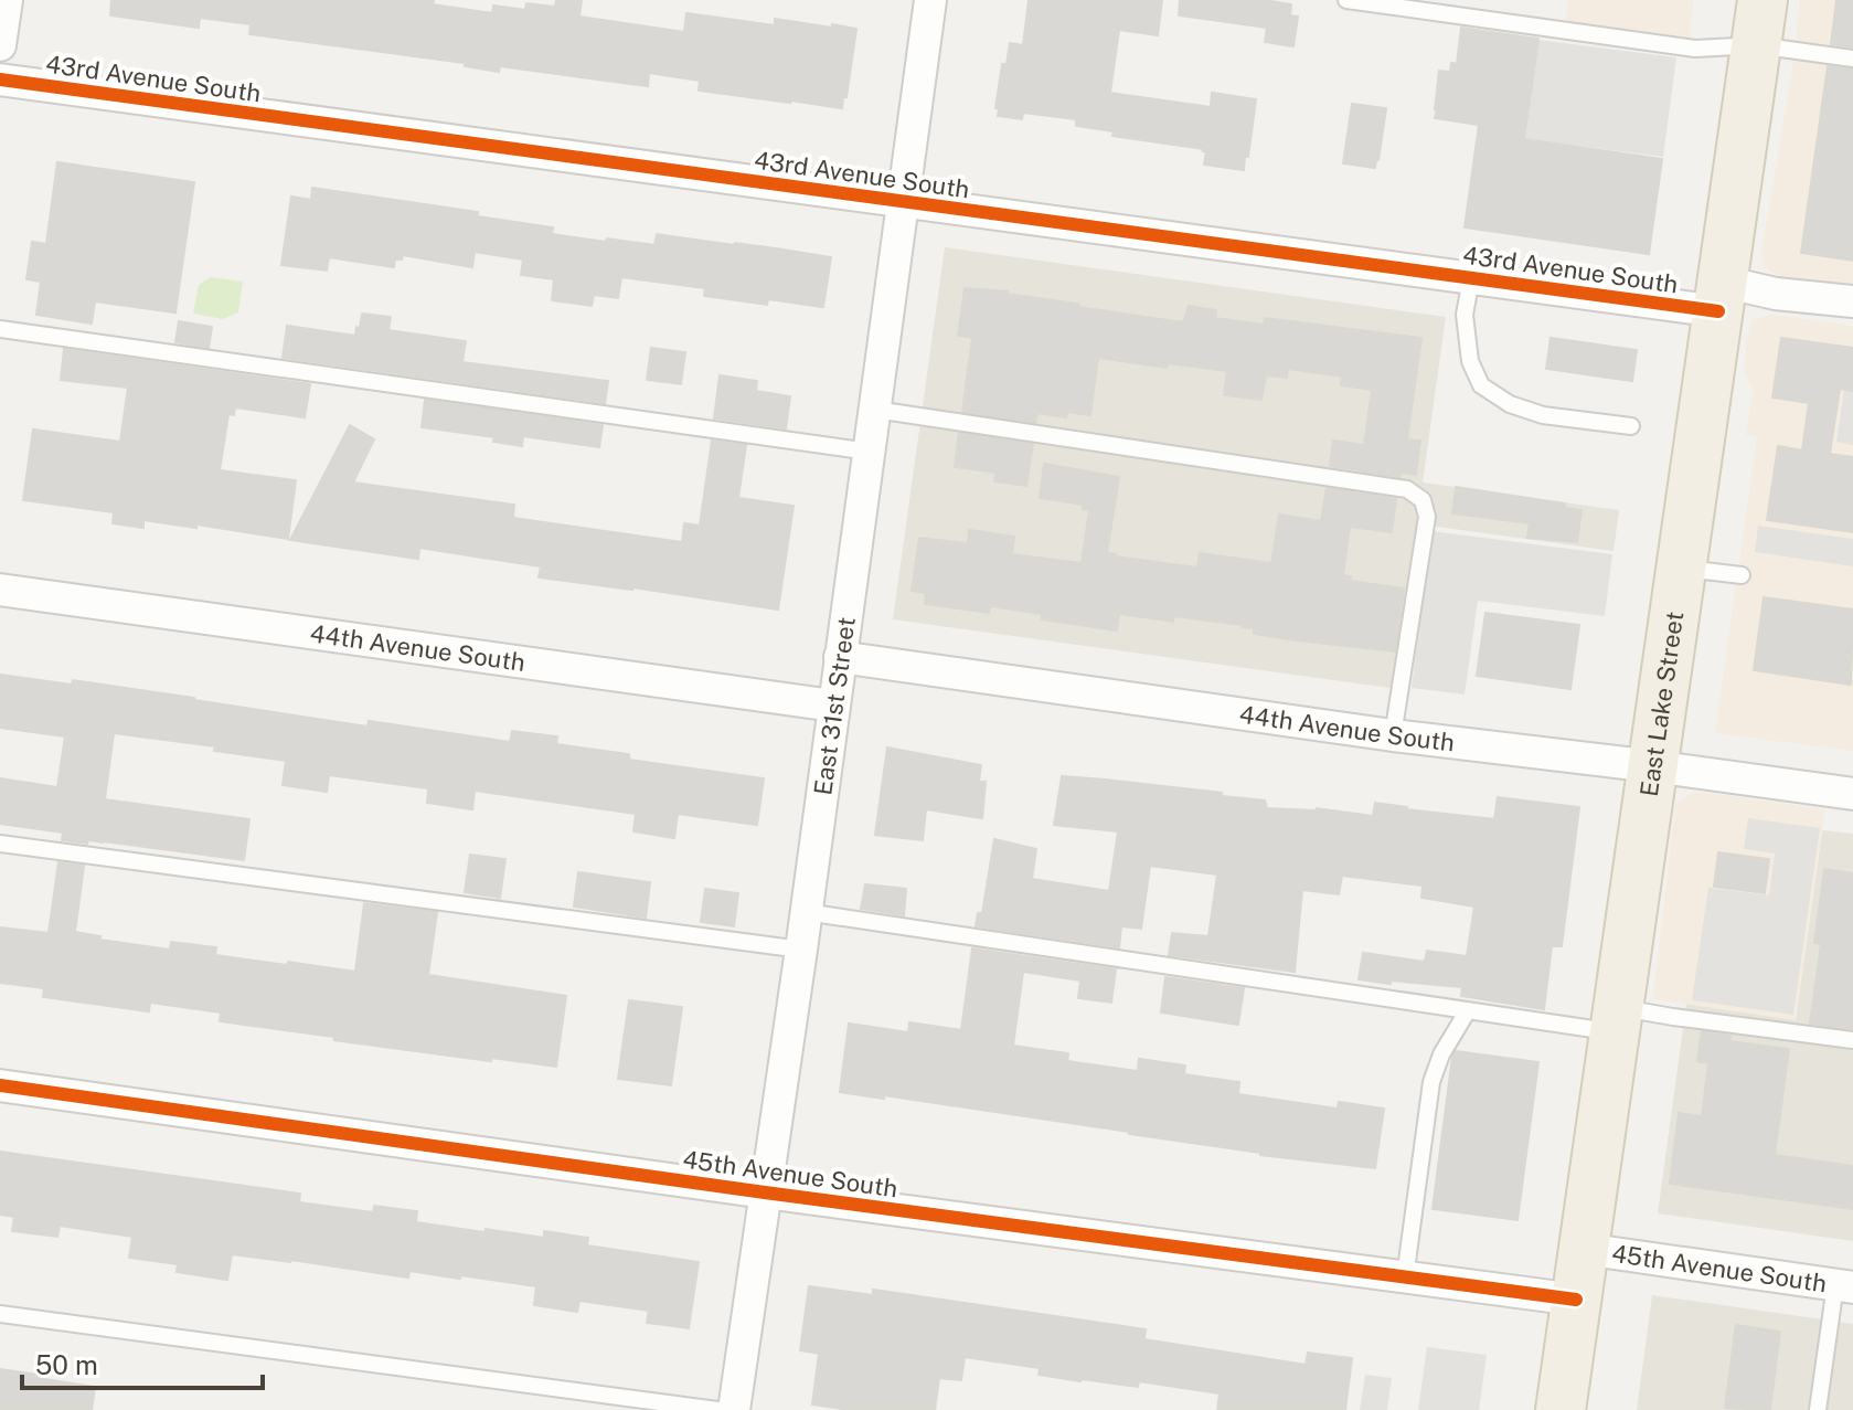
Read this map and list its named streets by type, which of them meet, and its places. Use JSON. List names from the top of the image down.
{
  "streets": {
    "main road": ["East Lake Street"],
    "street": [
      "43rd Avenue South",
      "44th Avenue South",
      "East 31st Street",
      "45th Avenue South"
    ]
  },
  "crossings": [
    ["43rd Avenue South", "East 31st Street"],
    ["43rd Avenue South", "East Lake Street"],
    ["44th Avenue South", "East 31st Street"],
    ["44th Avenue South", "East Lake Street"],
    ["East 31st Street", "45th Avenue South"],
    ["East Lake Street", "45th Avenue South"]
  ],
  "scale_bar": "50 m"
}
